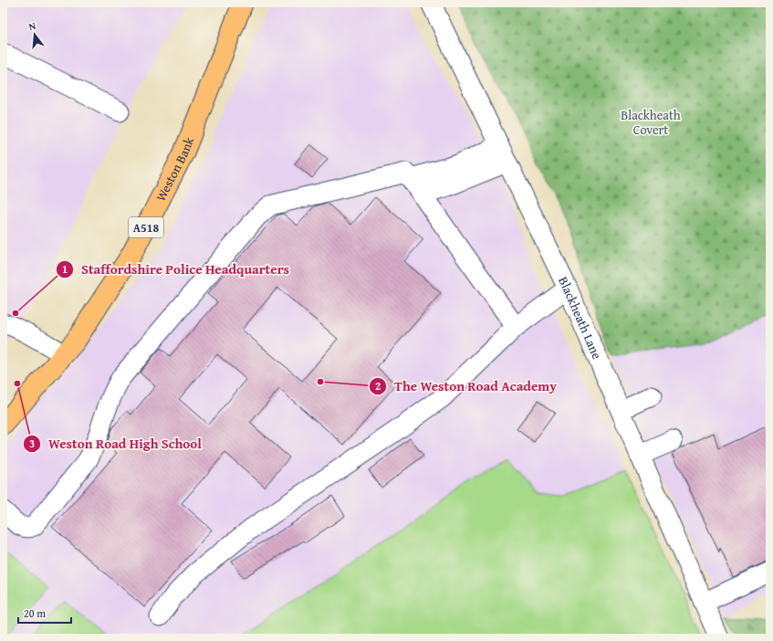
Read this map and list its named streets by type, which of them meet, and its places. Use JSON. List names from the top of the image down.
{
  "streets": {
    "highway": ["Weston Bank", "A518"],
    "street": ["Blackheath Lane"]
  },
  "parks": ["Blackheath Covert"],
  "places": ["Staffordshire Police Headquarters", "The Weston Road Academy", "Weston Road High School"],
  "scale_bar": "20 m",
  "north": "top"
}
